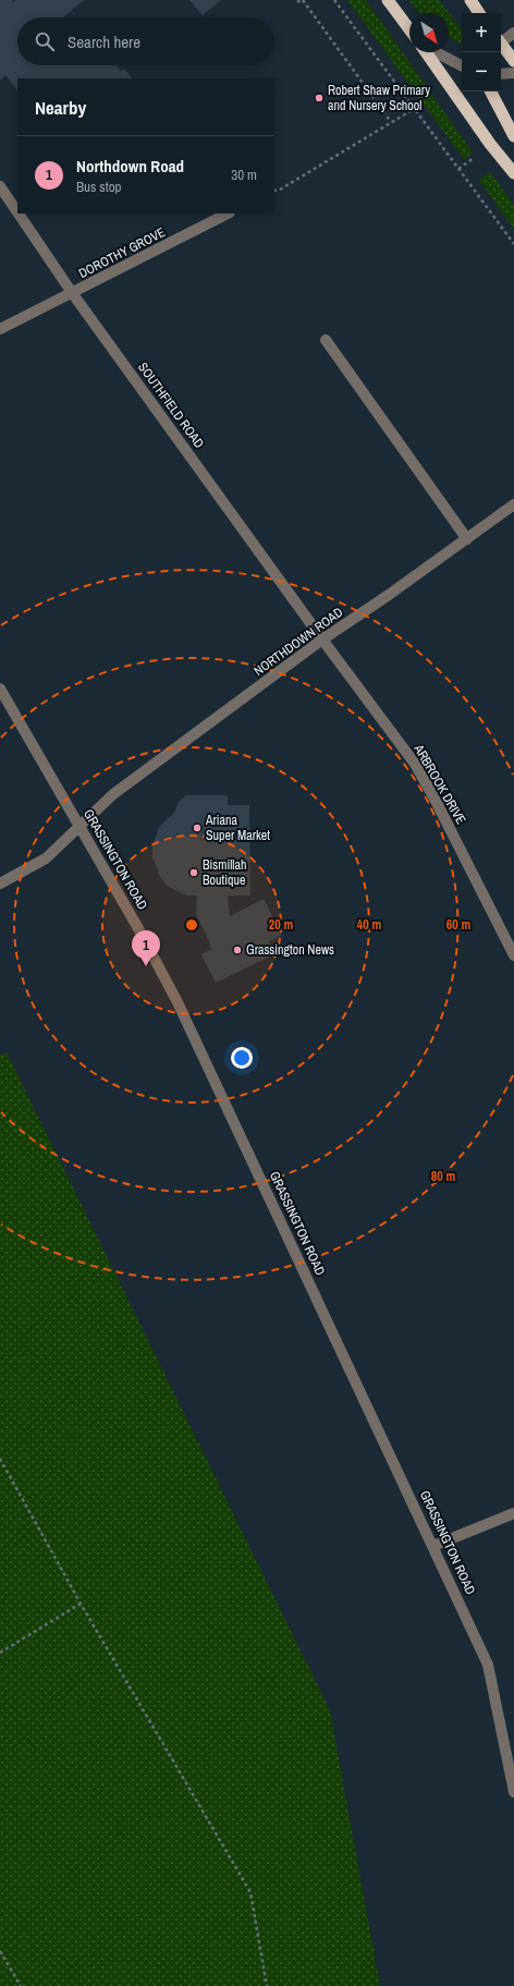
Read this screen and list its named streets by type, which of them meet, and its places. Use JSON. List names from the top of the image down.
{
  "streets": {
    "street": [
      "DOROTHY GROVE",
      "SOUTHFIELD ROAD",
      "NORTHDOWN ROAD",
      "ARBROOK DRIVE",
      "GRASSINGTON ROAD"
    ]
  },
  "crossings": [
    ["DOROTHY GROVE", "SOUTHFIELD ROAD"],
    ["SOUTHFIELD ROAD", "NORTHDOWN ROAD"],
    ["SOUTHFIELD ROAD", "ARBROOK DRIVE"],
    ["NORTHDOWN ROAD", "ARBROOK DRIVE"],
    ["NORTHDOWN ROAD", "GRASSINGTON ROAD"]
  ],
  "places": [
    "Robert Shaw Primary and Nursery School",
    "Ariana Super Market",
    "Bismillah Boutique",
    "Grassington News"
  ],
  "north": "bottom right",
  "page": {
    "map_buttons": ["+", "−"],
    "search": "Search here",
    "heading": "Nearby",
    "list": [
      {
        "mark": "1",
        "name": "Northdown Road",
        "note": "Bus stop",
        "value": "30 m"
      }
    ],
    "pins": "1"
  },
  "rings": [
    "20 m",
    "40 m",
    "60 m",
    "80 m"
  ]
}
